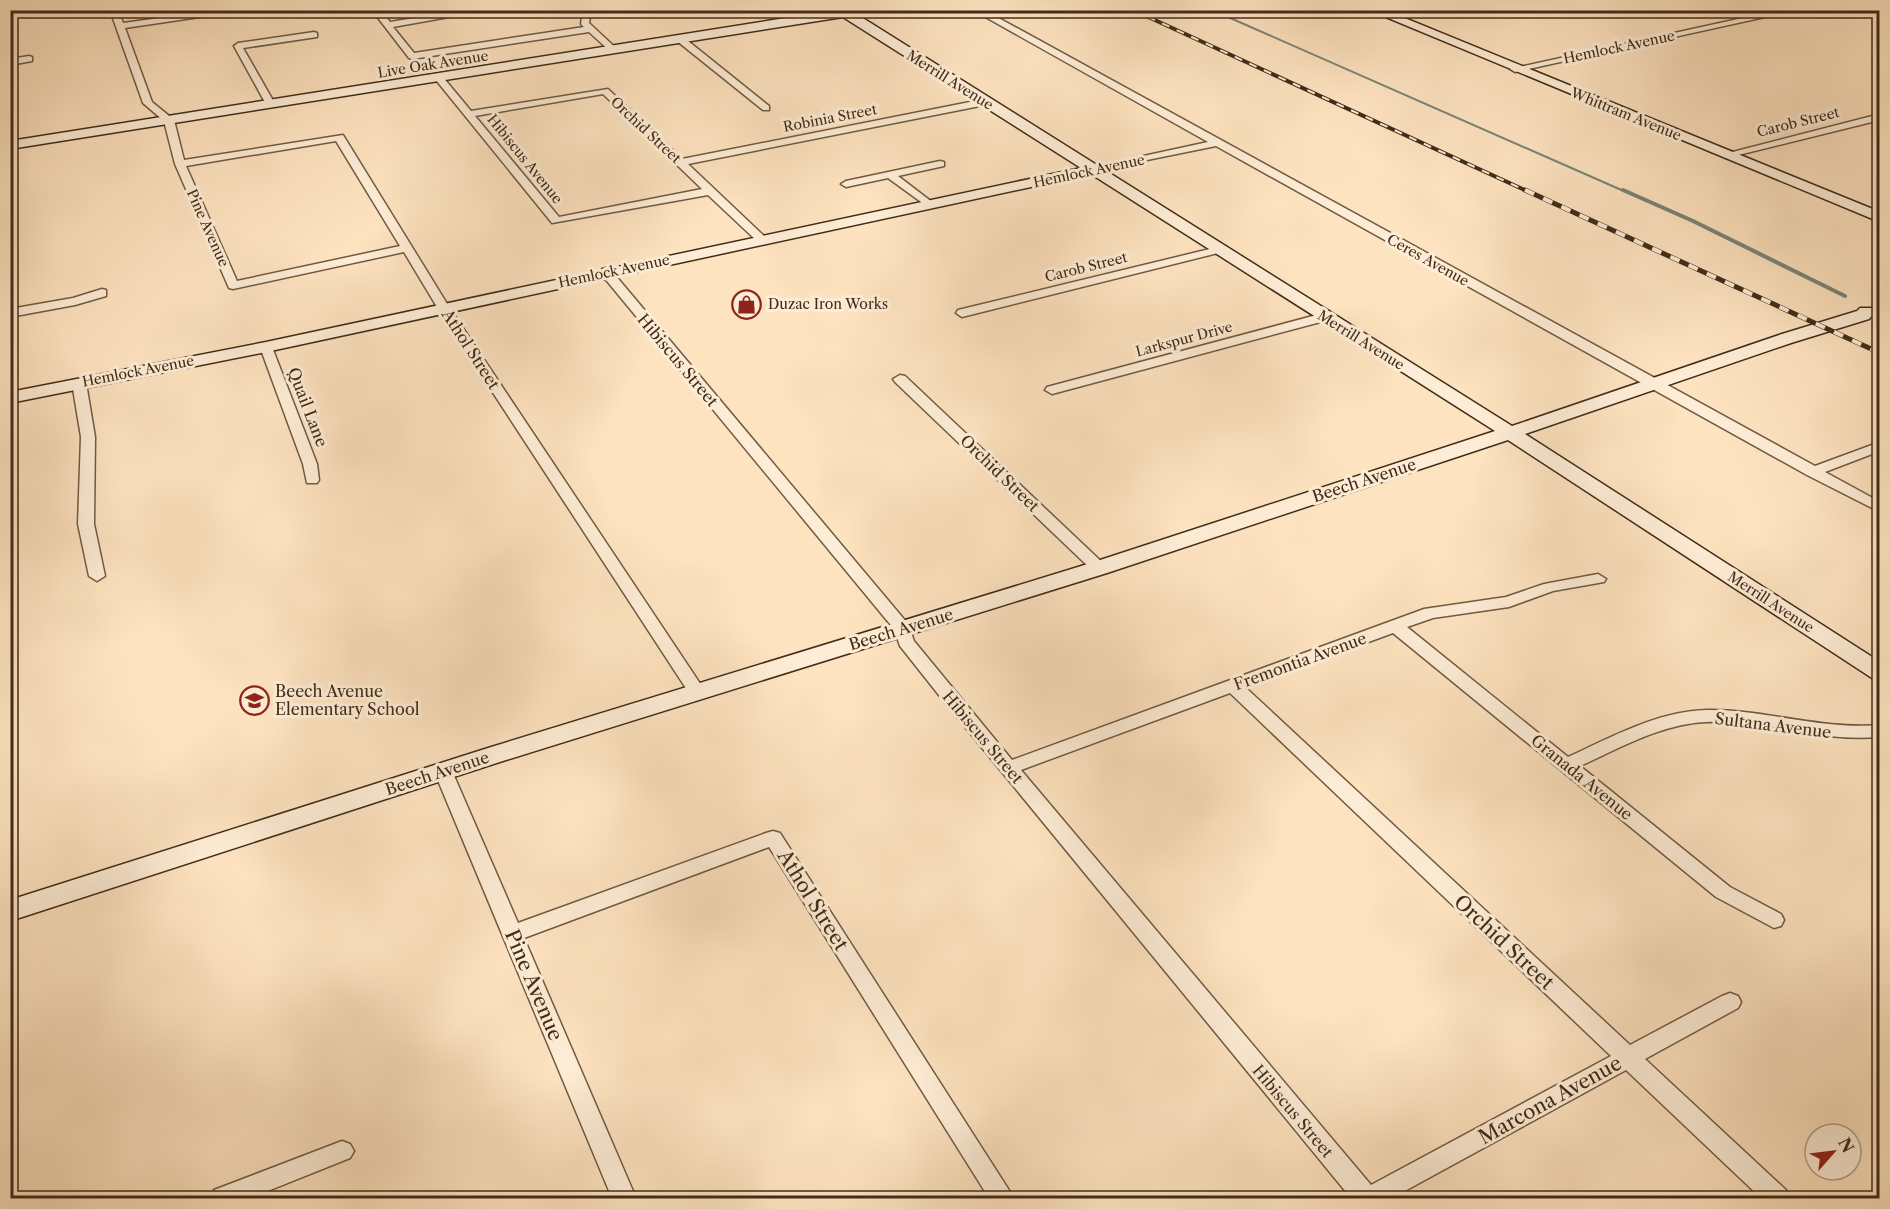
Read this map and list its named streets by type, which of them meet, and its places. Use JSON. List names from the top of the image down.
{
  "streets": {
    "main road": [
      "Hemlock Avenue",
      "Live Oak Avenue",
      "Merrill Avenue",
      "Whittram Avenue",
      "Beech Avenue"
    ],
    "street": [
      "Robinia Street",
      "Carob Street",
      "Orchid Street",
      "Hibiscus Avenue",
      "Pine Avenue",
      "Ceres Avenue",
      "Larkspur Drive",
      "Athol Street",
      "Hibiscus Street",
      "Quail Lane",
      "Fremontia Avenue",
      "Sultana Avenue",
      "Granada Avenue",
      "Marcona Avenue"
    ]
  },
  "crossings": [
    ["Hemlock Avenue", "Merrill Avenue"],
    ["Hemlock Avenue", "Whittram Avenue"],
    ["Hemlock Avenue", "Orchid Street"],
    ["Hemlock Avenue", "Ceres Avenue"],
    ["Hemlock Avenue", "Athol Street"],
    ["Hemlock Avenue", "Hibiscus Street"],
    ["Hemlock Avenue", "Quail Lane"],
    ["Live Oak Avenue", "Merrill Avenue"],
    ["Live Oak Avenue", "Hibiscus Avenue"],
    ["Live Oak Avenue", "Pine Avenue"],
    ["Merrill Avenue", "Robinia Street"],
    ["Merrill Avenue", "Carob Street"],
    ["Merrill Avenue", "Larkspur Drive"],
    ["Merrill Avenue", "Beech Avenue"],
    ["Whittram Avenue", "Carob Street"],
    ["Robinia Street", "Orchid Street"],
    ["Orchid Street", "Hibiscus Avenue"],
    ["Orchid Street", "Beech Avenue"],
    ["Orchid Street", "Fremontia Avenue"],
    ["Orchid Street", "Marcona Avenue"],
    ["Pine Avenue", "Athol Street"],
    ["Pine Avenue", "Beech Avenue"],
    ["Ceres Avenue", "Beech Avenue"],
    ["Athol Street", "Beech Avenue"],
    ["Hibiscus Street", "Beech Avenue"],
    ["Hibiscus Street", "Fremontia Avenue"],
    ["Hibiscus Street", "Marcona Avenue"],
    ["Fremontia Avenue", "Granada Avenue"],
    ["Sultana Avenue", "Granada Avenue"]
  ],
  "places": {
    "shop": ["Duzac Iron Works"],
    "school or university": ["Beech Avenue Elementary School"]
  },
  "north": "top right"
}
